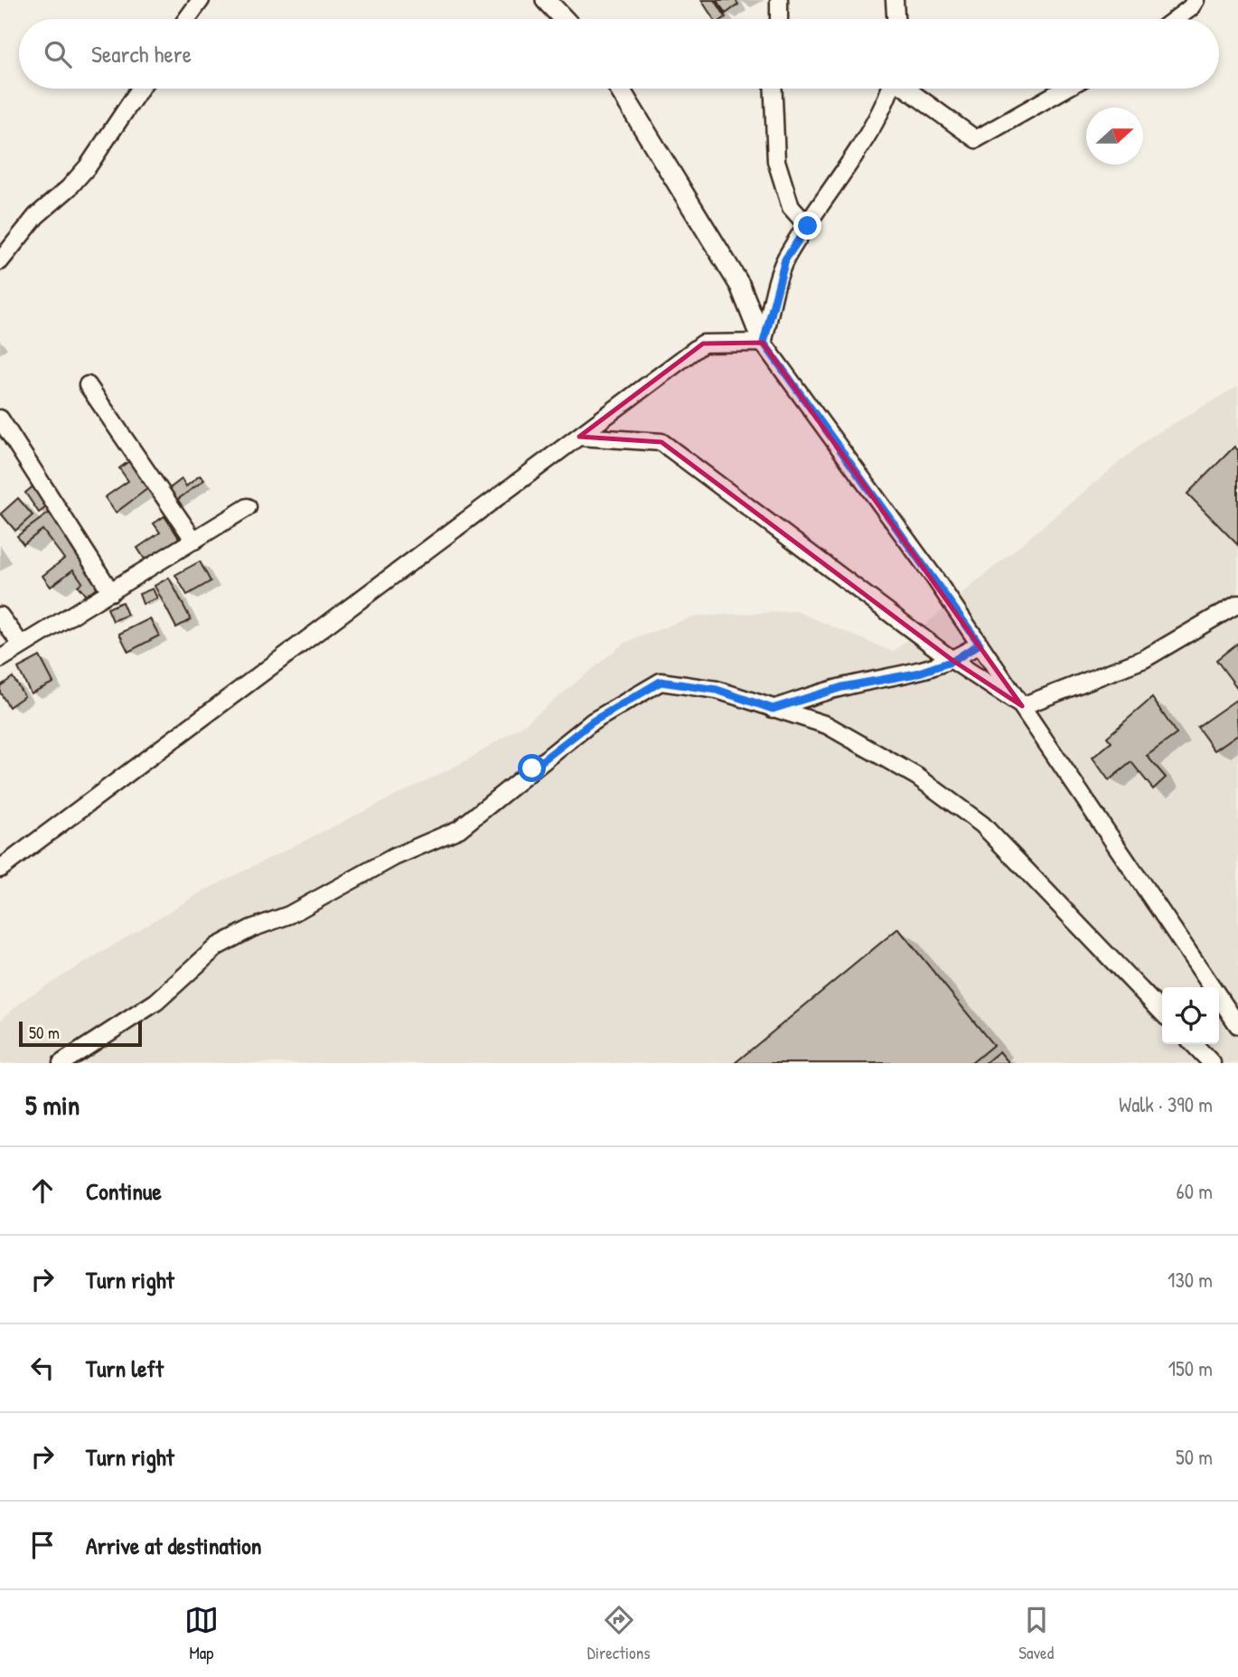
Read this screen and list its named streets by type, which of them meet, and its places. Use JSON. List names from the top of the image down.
{
  "scale_bar": "50 m",
  "north": "right",
  "page": {
    "search": "Search here",
    "scale": "50 m",
    "heading": ["5 min", "Walk · 390 m"],
    "list": [
      ["Continue", "60 m"],
      ["Turn right", "130 m"],
      ["Turn left", "150 m"],
      ["Turn right", "50 m"],
      "Arrive at destination"
    ],
    "nav": ["Map", "Directions", "Saved"]
  }
}
